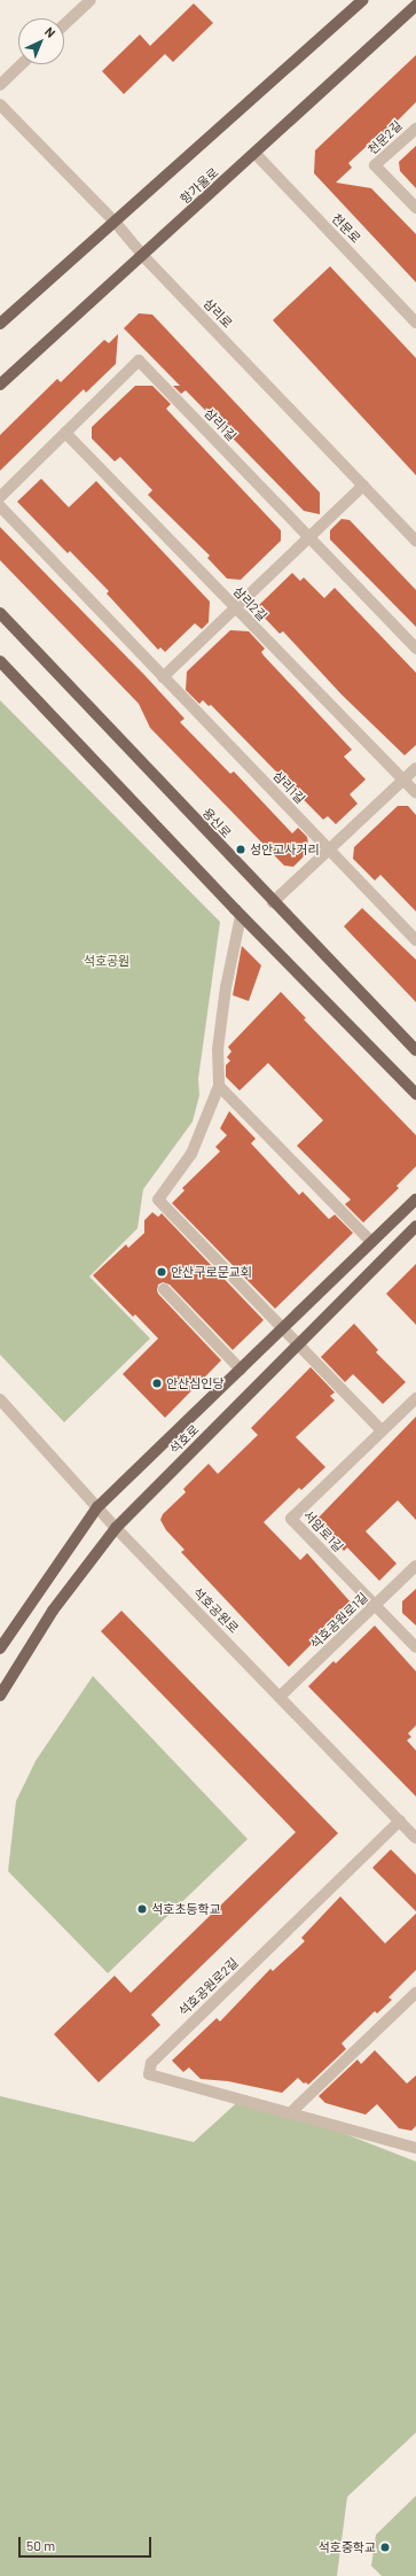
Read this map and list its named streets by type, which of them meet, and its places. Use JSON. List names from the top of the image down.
{
  "streets": {
    "main road": ["항가울로", "용신로", "석호로"],
    "street": [
      "천문2길",
      "천문로",
      "삼리로",
      "삼리1길",
      "삼리2길",
      "서암로1길",
      "석호공원로",
      "석호공원로1길",
      "석호공원로2길"
    ]
  },
  "crossings": [
    ["항가울로", "천문로"],
    ["항가울로", "삼리로"],
    ["삼리1길", "삼리2길"],
    ["석호로", "석호공원로"],
    ["서암로1길", "석호공원로1길"],
    ["석호공원로", "석호공원로1길"],
    ["석호공원로", "석호공원로2길"]
  ],
  "parks": ["석호공원"],
  "places": [
    "성안고사거리",
    "안산구로문교회",
    "안산심인당",
    "석호초등학교",
    "석호중학교"
  ],
  "scale_bar": "50 m",
  "north": "top right"
}
